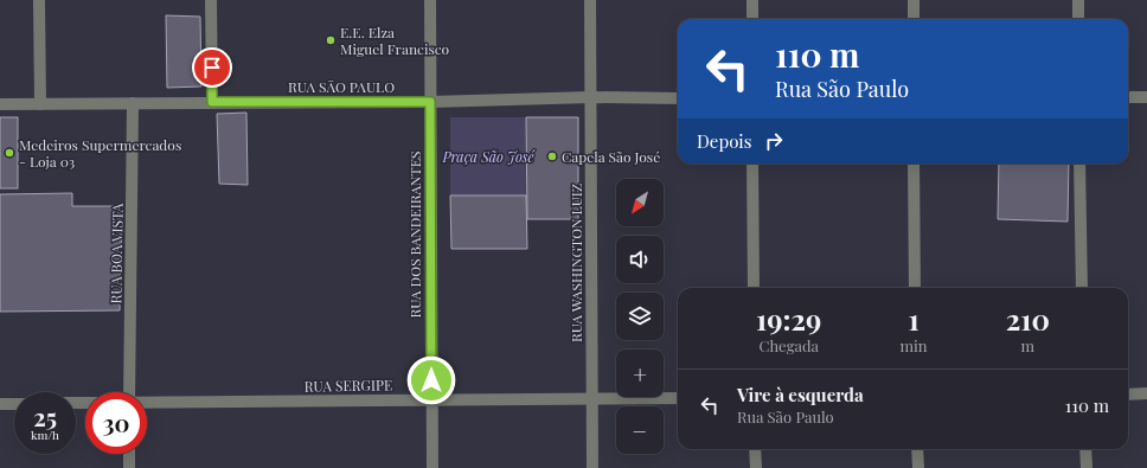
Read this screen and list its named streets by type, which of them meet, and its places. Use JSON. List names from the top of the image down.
{
  "streets": {
    "street": [
      "RUA SÃO PAULO",
      "RUA DOS BANDEIRANTES",
      "RUA BOA VISTA",
      "RUA WASHINGTON LUIZ",
      "RUA SERGIPE"
    ]
  },
  "crossings": [
    ["RUA SÃO PAULO", "RUA DOS BANDEIRANTES"],
    ["RUA SÃO PAULO", "RUA BOA VISTA"],
    ["RUA SÃO PAULO", "RUA WASHINGTON LUIZ"],
    ["RUA DOS BANDEIRANTES", "RUA SERGIPE"],
    ["RUA WASHINGTON LUIZ", "RUA SERGIPE"]
  ],
  "parks": ["Praça São José"],
  "places": ["E.E. Elza Miguel Francisco", "Medeiros Supermercados - Loja 03", "Capela São José"],
  "north": "bottom left",
  "page": {
    "turn": ["110 m", "Rua São Paulo"],
    "then": "Depois",
    "map_buttons": ["+", "−"],
    "eta": [
      "19:29",
      "Chegada",
      "1",
      "min",
      "210",
      "m"
    ],
    "list": [
      {
        "name": "Vire à esquerda",
        "note": "Rua São Paulo",
        "value": "110 m"
      }
    ],
    "speed": "25 km/h",
    "limit": "30"
  }
}
